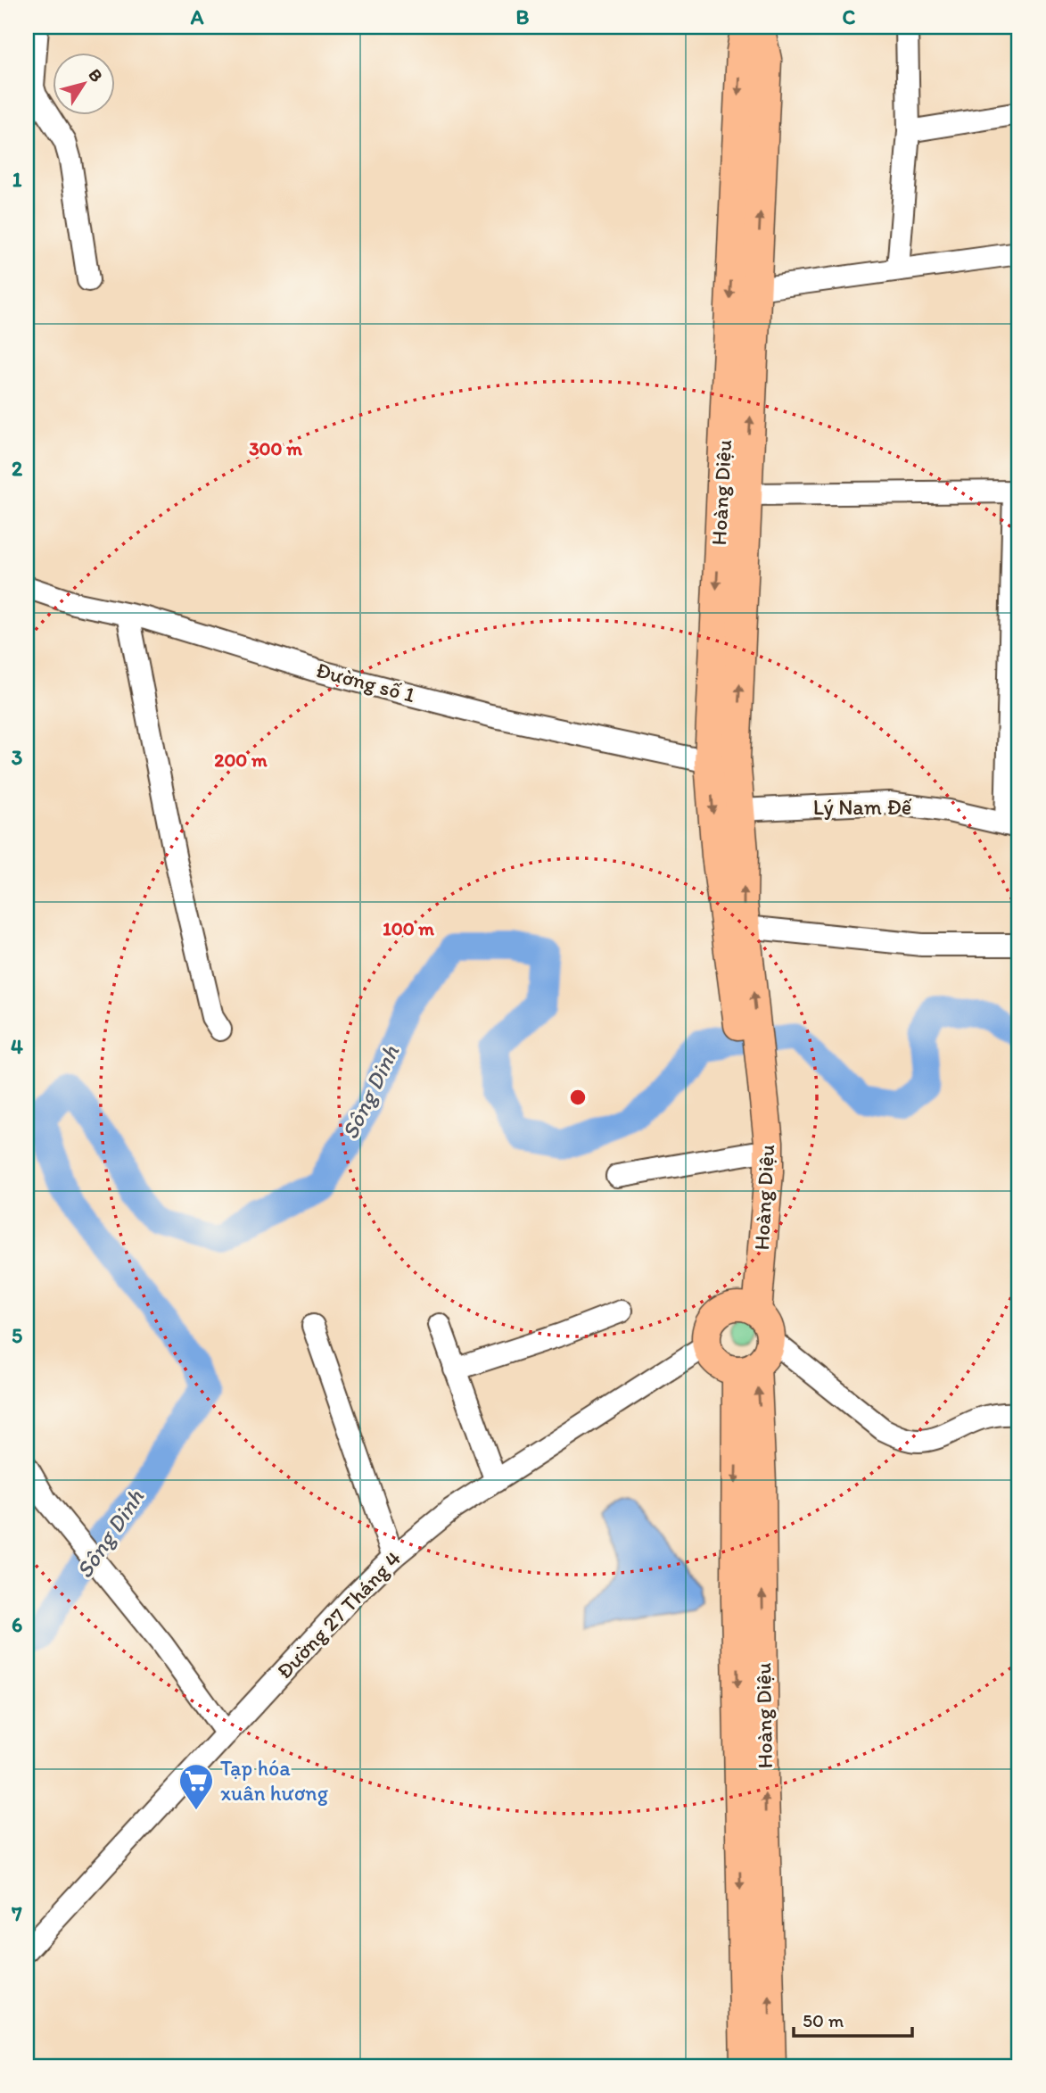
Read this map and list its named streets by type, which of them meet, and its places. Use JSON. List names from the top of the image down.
{
  "streets": {
    "main road": ["Hoàng Diệu"],
    "street": ["Đường số 1", "Lý Nam Đế", "Đường 27 Tháng 4"]
  },
  "crossings": [
    ["Hoàng Diệu", "Đường số 1"],
    ["Hoàng Diệu", "Lý Nam Đế"],
    ["Hoàng Diệu", "Đường 27 Tháng 4"]
  ],
  "water": ["Sông Dinh"],
  "places": {
    "supermarket": ["Tạp hóa xuân hương"]
  },
  "scale_bar": "50 m",
  "north": "top right",
  "grid": {
    "columns": ["A", "B", "C"],
    "rows": [
      "1",
      "2",
      "3",
      "4",
      "5",
      "6",
      "7"
    ]
  },
  "rings": ["300 m", "200 m", "100 m"]
}
